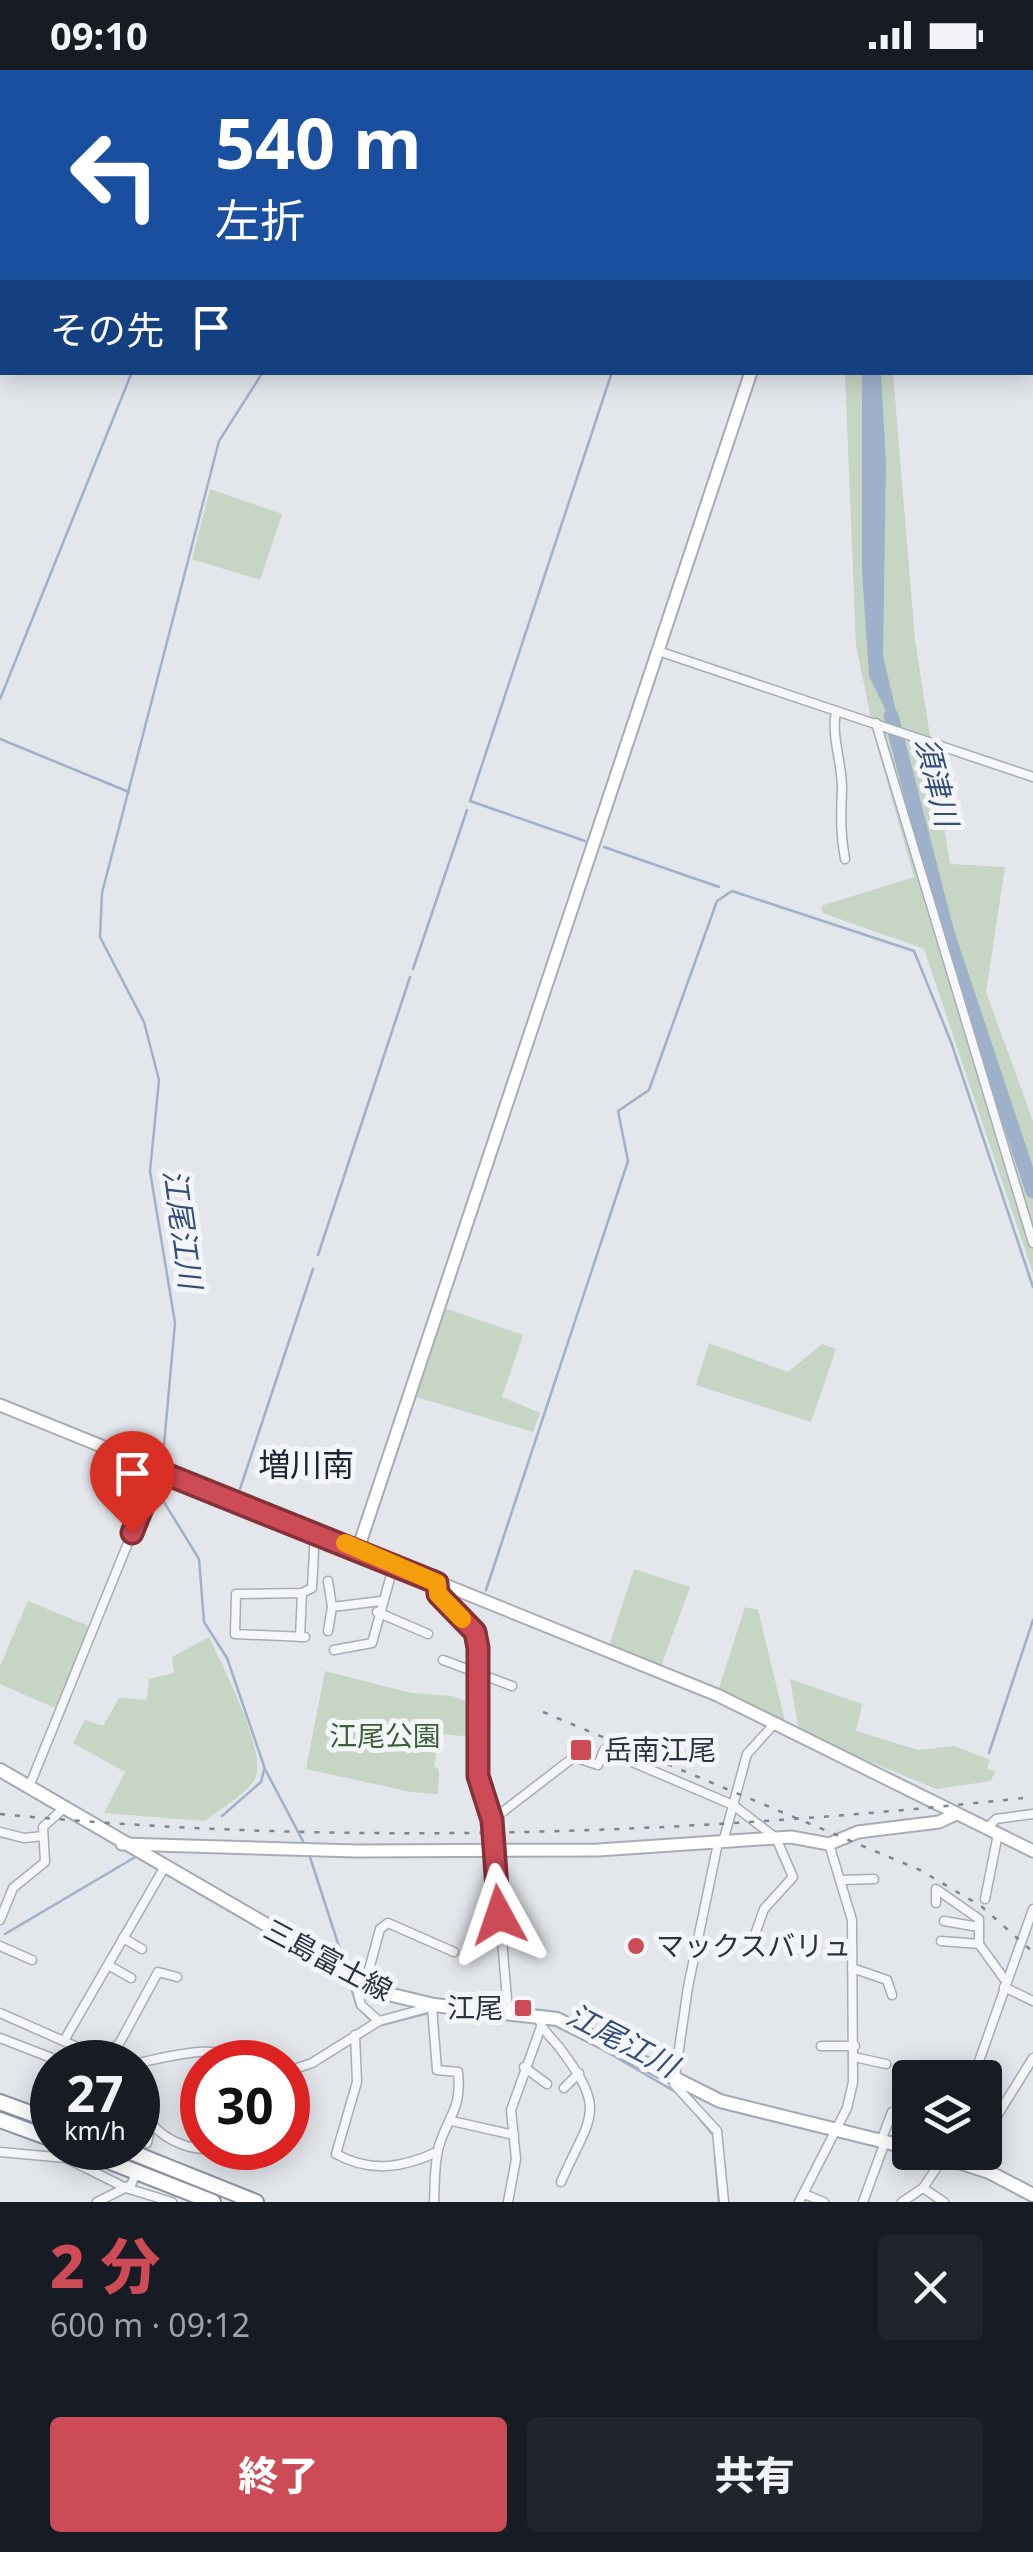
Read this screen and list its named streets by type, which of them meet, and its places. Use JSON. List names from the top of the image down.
{
  "streets": {
    "main road": ["三島富士線"]
  },
  "districts": ["増川南"],
  "water": ["須津川", "江尾江川"],
  "parks": ["江尾公園"],
  "places": {
    "transit": ["岳南江尾", "江尾"],
    "other": ["マックスバリュ"]
  },
  "page": {
    "status": "09:10",
    "turn": ["540 m", "左折"],
    "then": "その先",
    "speed": "27 km/h",
    "limit": "30",
    "heading": ["2 分", "600 m · 09:12"],
    "buttons": ["終了", "共有"]
  }
}
